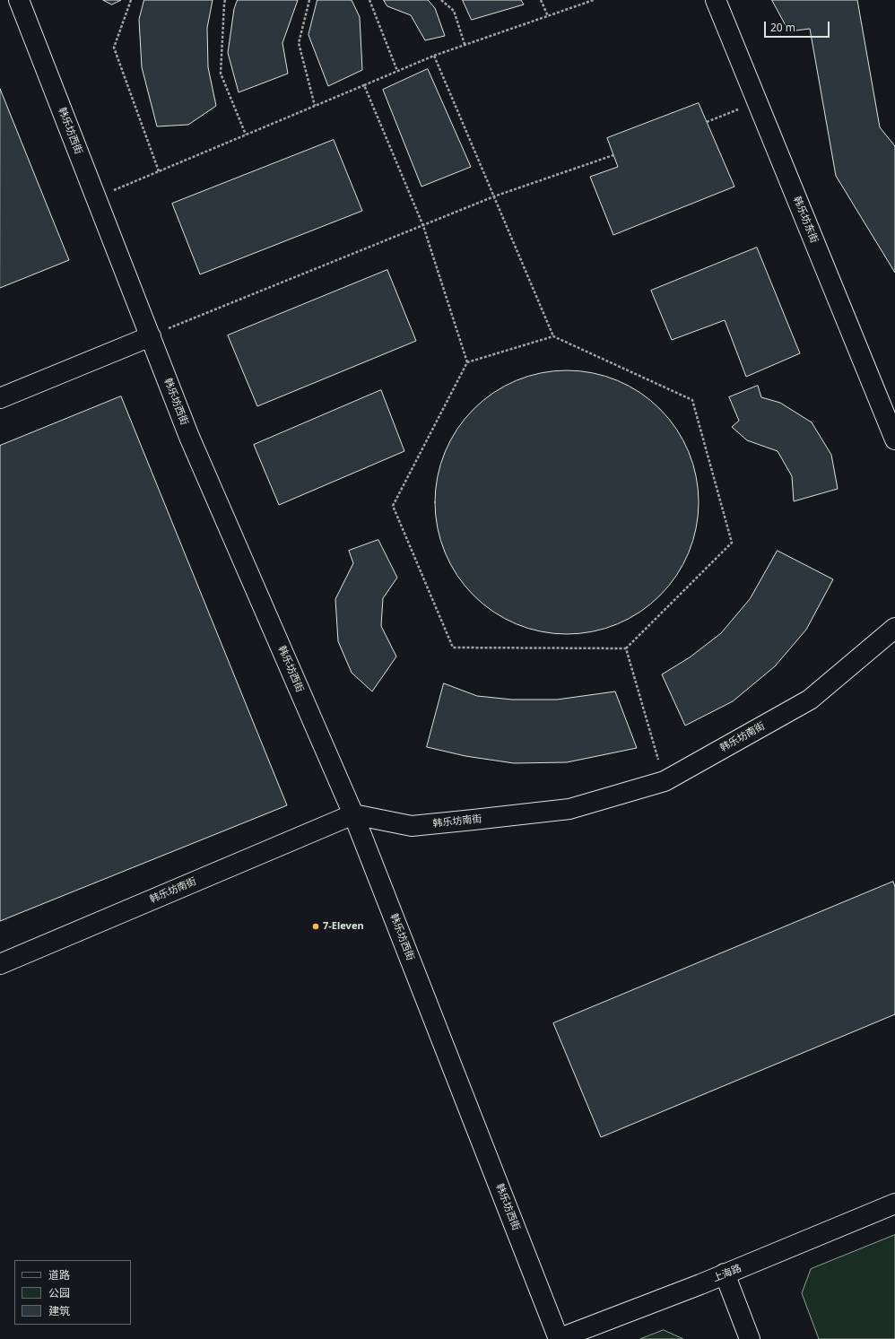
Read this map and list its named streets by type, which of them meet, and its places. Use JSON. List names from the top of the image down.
{
  "streets": {
    "street": [
      "韩乐坊西街",
      "韩乐坊东街",
      "韩乐坊南街",
      "上海路"
    ]
  },
  "crossings": [
    ["韩乐坊西街", "韩乐坊南街"],
    ["韩乐坊西街", "上海路"]
  ],
  "places": ["7-Eleven"],
  "legend": ["道路", "公园", "建筑"],
  "scale_bar": "20 m"
}
